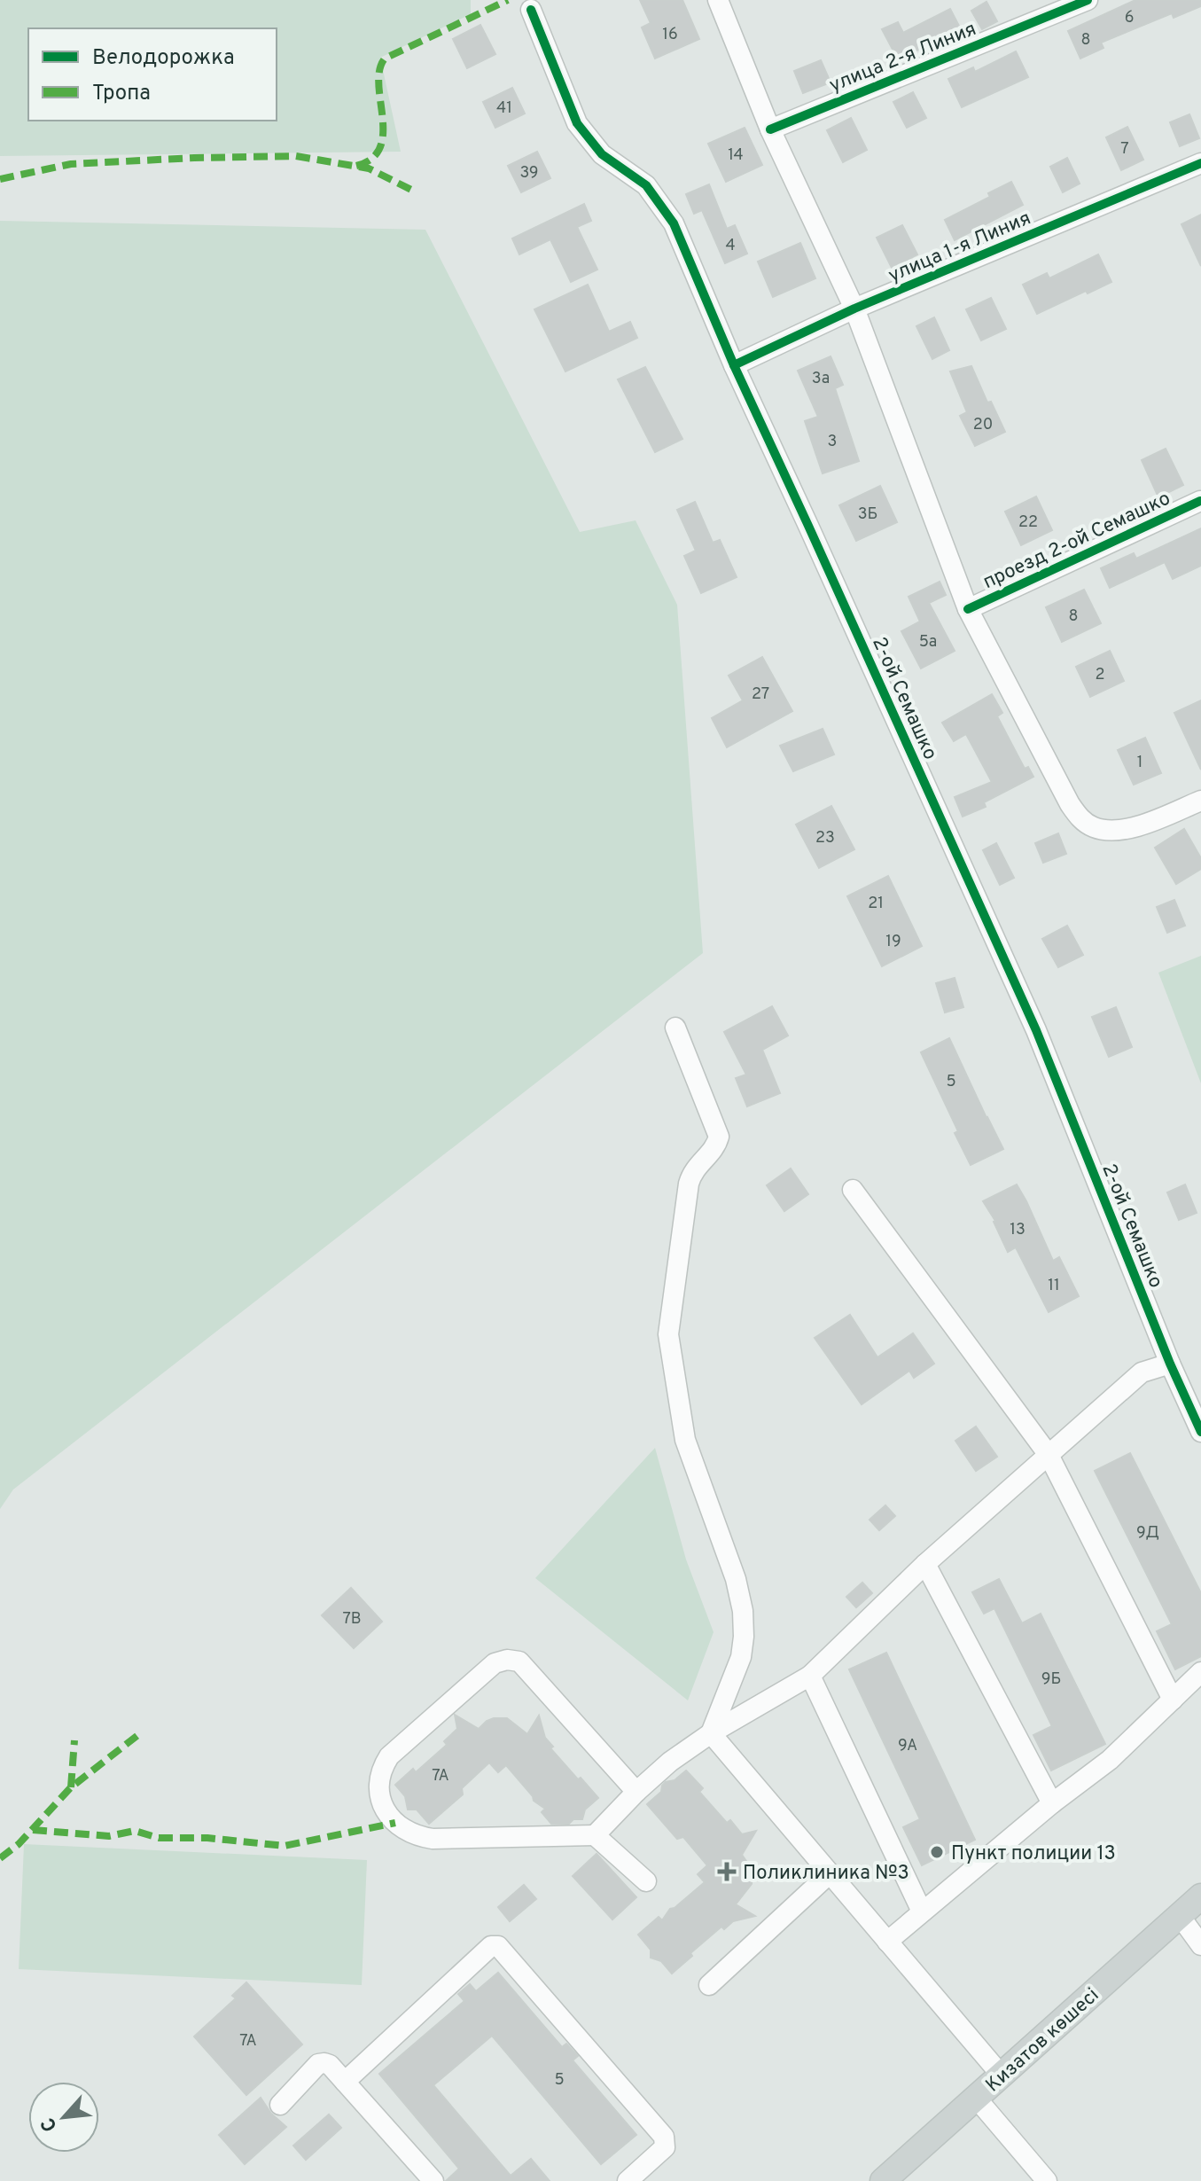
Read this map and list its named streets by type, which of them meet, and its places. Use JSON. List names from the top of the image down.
{
  "streets": {
    "main road": ["Кизатов көшесі"],
    "street": [
      "улица 2-я Линия",
      "улица 1-я Линия",
      "проезд 2-ой Семашко",
      "2-ой Семашко"
    ]
  },
  "crossings": [
    ["улица 2-я Линия", "проезд 2-ой Семашко"],
    ["улица 1-я Линия", "проезд 2-ой Семашко"],
    ["улица 1-я Линия", "2-ой Семашко"]
  ],
  "places": {
    "other": ["Пункт полиции 13"],
    "health": ["Поликлиника №3"]
  },
  "house_numbers": [
    "6",
    "16",
    "8",
    "41",
    "7",
    "14",
    "39",
    "4",
    "3а",
    "20",
    "3",
    "3Б",
    "22",
    "8",
    "5а",
    "2",
    "27",
    "1",
    "23",
    "21",
    "19",
    "5",
    "13",
    "11",
    "9Д",
    "7В",
    "9Б",
    "9А",
    "7А",
    "7А",
    "5"
  ],
  "legend": ["Велодорожка", "Тропа"],
  "north": "bottom left"
}
